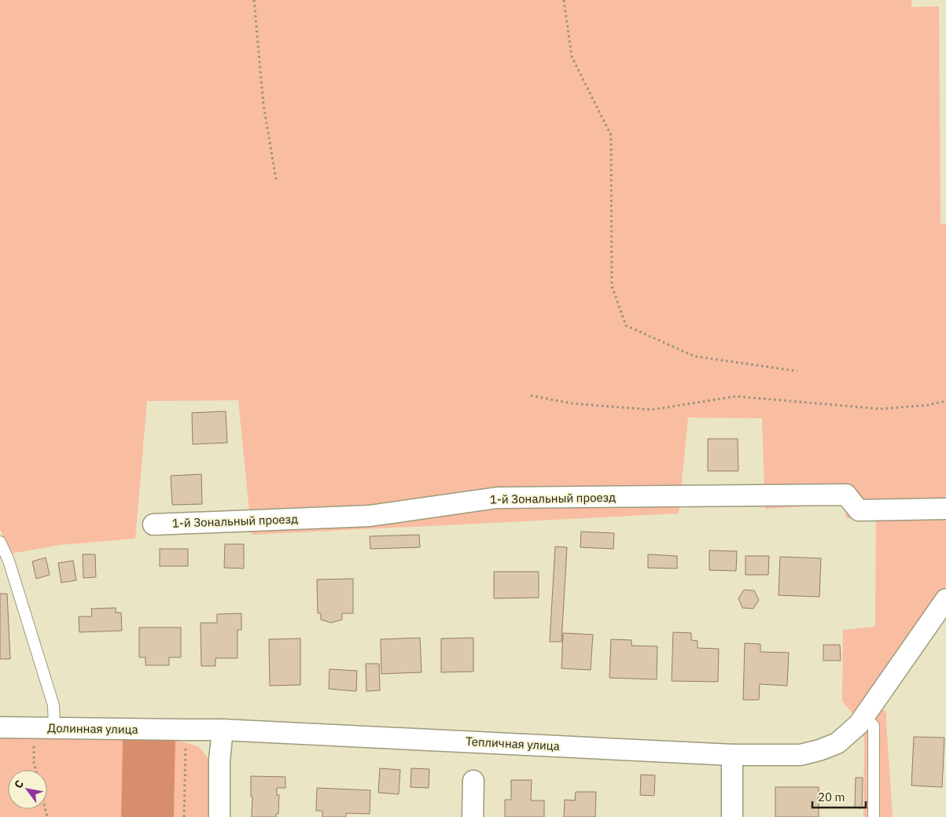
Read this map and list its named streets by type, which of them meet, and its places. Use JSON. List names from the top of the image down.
{
  "streets": {
    "street": ["1-й Зональный проезд", "Долинная улица", "Тепличная улица"]
  },
  "crossings": [
    ["Долинная улица", "Тепличная улица"]
  ],
  "scale_bar": "20 m",
  "north": "top left"
}
